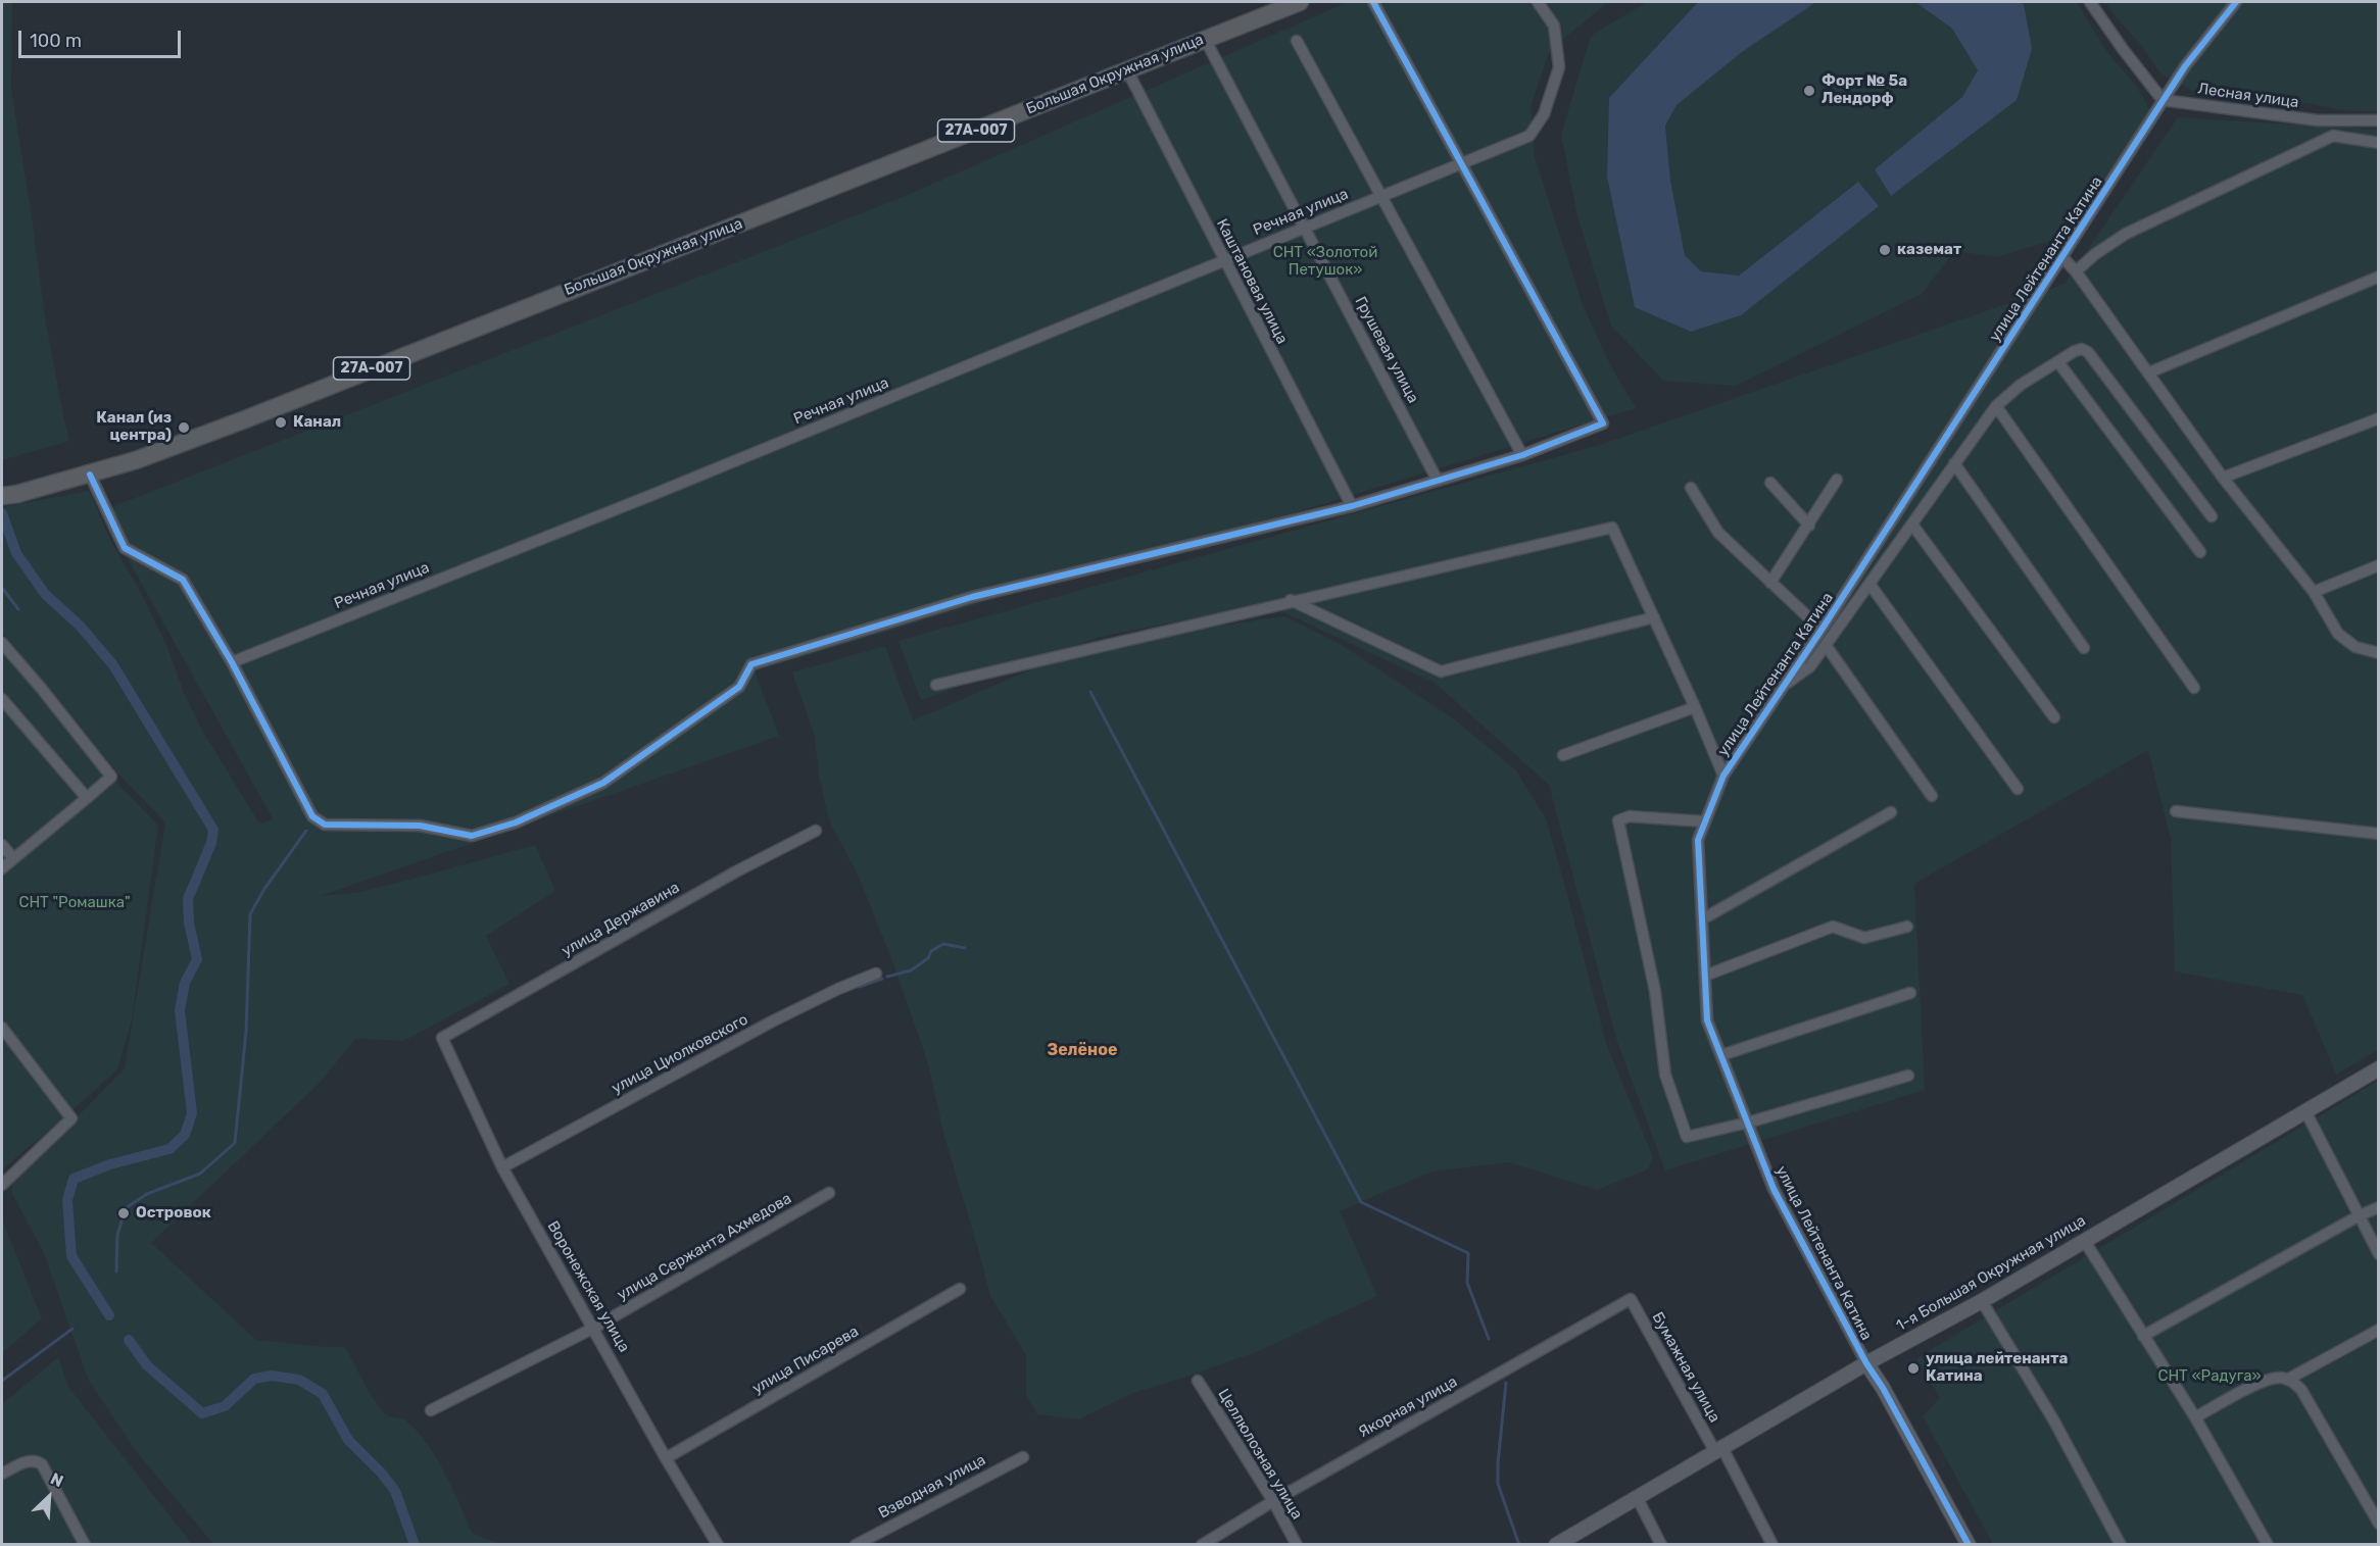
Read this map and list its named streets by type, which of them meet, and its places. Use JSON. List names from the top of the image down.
{
  "streets": {
    "highway": ["Большая Окружная улица", "27А-007"],
    "street": [
      "Лесная улица",
      "Речная улица",
      "улица Лейтенанта Катина",
      "Каштановая улица",
      "Грушевая улица",
      "улица Державина",
      "улица Циолковского",
      "улица Сержанта Ахмедова",
      "1-я Большая Окружная улица",
      "Воронежская улица",
      "улица Писарева",
      "Бумажная улица",
      "Якорная улица",
      "Целлюлозная улица",
      "Взводная улица"
    ]
  },
  "crossings": [
    ["Большая Окружная улица", "Каштановая улица"],
    ["Большая Окружная улица", "Грушевая улица"],
    ["Лесная улица", "улица Лейтенанта Катина"],
    ["Речная улица", "Каштановая улица"],
    ["Речная улица", "Грушевая улица"],
    ["улица Лейтенанта Катина", "1-я Большая Окружная улица"],
    ["улица Державина", "Воронежская улица"],
    ["улица Циолковского", "Воронежская улица"],
    ["улица Сержанта Ахмедова", "Воронежская улица"],
    ["1-я Большая Окружная улица", "Бумажная улица"],
    ["Воронежская улица", "улица Писарева"],
    ["Бумажная улица", "Якорная улица"],
    ["Якорная улица", "Целлюлозная улица"]
  ],
  "districts": ["Зелёное"],
  "parks": ["СНТ «Золотой Петушок»", "СНТ \"Ромашка\"", "СНТ «Радуга»"],
  "places": [
    "Форт № 5а Лендорф",
    "каземат",
    "Канал",
    "Канал (из центра)",
    "Островок",
    "улица лейтенанта Катина"
  ],
  "scale_bar": "100 m",
  "north": "top right"
}
